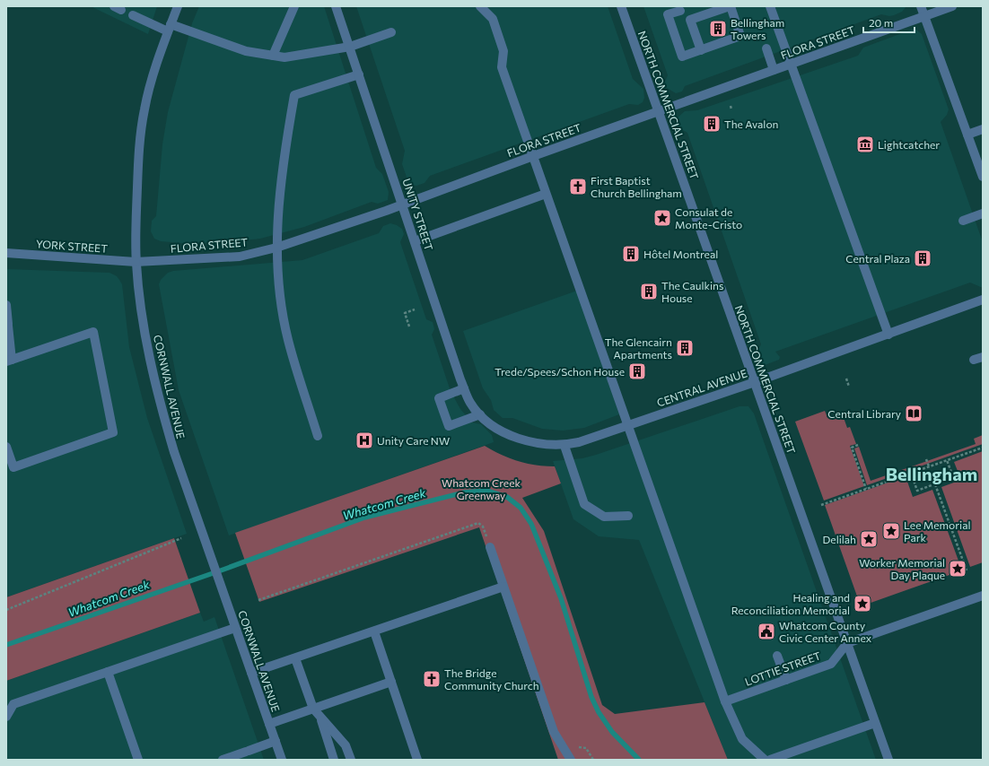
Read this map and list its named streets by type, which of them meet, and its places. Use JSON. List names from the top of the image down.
{
  "streets": {
    "street": [
      "FLORA STREET",
      "NORTH COMMERCIAL STREET",
      "UNITY STREET",
      "YORK STREET",
      "CORNWALL AVENUE",
      "CENTRAL AVENUE",
      "LOTTIE STREET"
    ]
  },
  "crossings": [
    ["FLORA STREET", "NORTH COMMERCIAL STREET"],
    ["FLORA STREET", "UNITY STREET"],
    ["FLORA STREET", "YORK STREET"],
    ["FLORA STREET", "CORNWALL AVENUE"],
    ["NORTH COMMERCIAL STREET", "CENTRAL AVENUE"],
    ["NORTH COMMERCIAL STREET", "LOTTIE STREET"],
    ["UNITY STREET", "CENTRAL AVENUE"],
    ["YORK STREET", "CORNWALL AVENUE"]
  ],
  "districts": ["Bellingham"],
  "water": ["Whatcom Creek"],
  "parks": ["Whatcom Creek Greenway"],
  "places": {
    "building": [
      "Bellingham Towers",
      "The Avalon",
      "Hôtel Montreal",
      "Central Plaza",
      "The Caulkins House",
      "The Glencairn Apartments",
      "Trede/Spees/Schon House"
    ],
    "museum": ["Lightcatcher"],
    "church": ["First Baptist Church Bellingham", "The Bridge Community Church"],
    "place": [
      "Consulat de Monte-Cristo",
      "Lee Memorial Park",
      "Delilah",
      "Worker Memorial Day Plaque",
      "Healing and Reconciliation Memorial"
    ],
    "library": ["Central Library"],
    "hospital": ["Unity Care NW"],
    "public building": ["Whatcom County Civic Center Annex"]
  },
  "scale_bar": "20 m"
}
